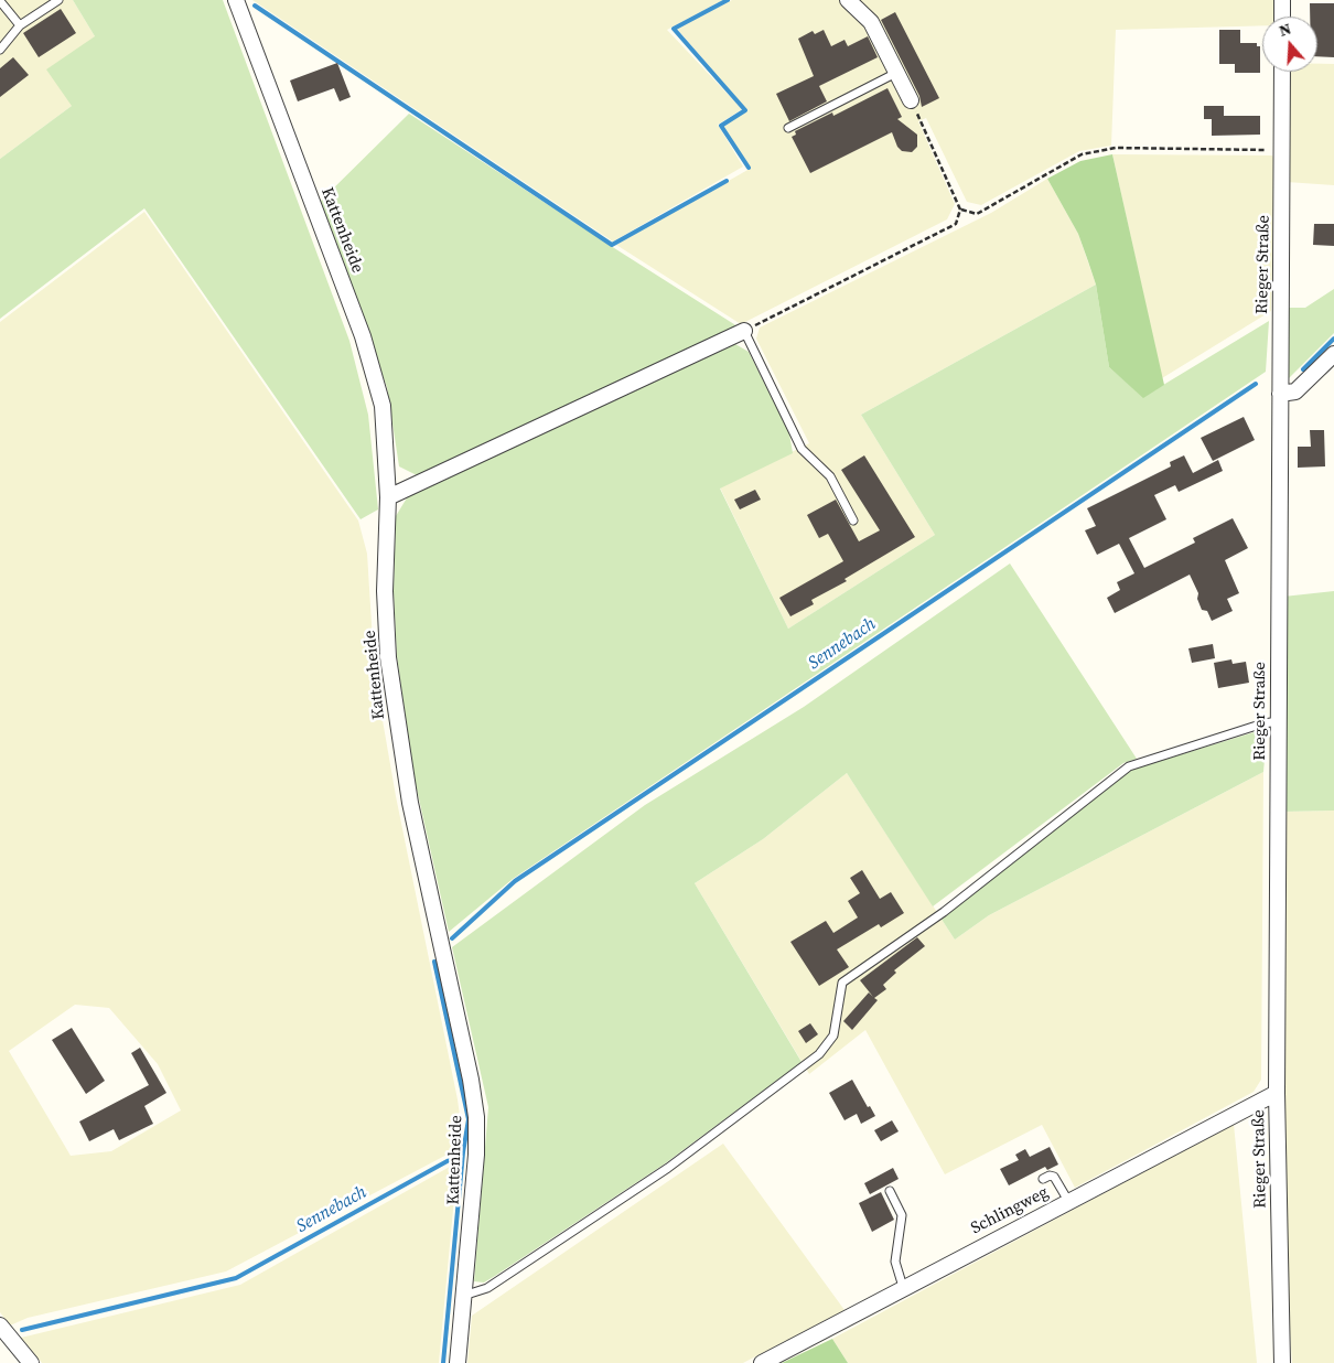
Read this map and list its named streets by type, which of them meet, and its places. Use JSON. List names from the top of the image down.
{
  "streets": {
    "street": ["Kattenheide", "Rieger Straße", "Schlingweg"]
  },
  "crossings": [
    ["Rieger Straße", "Schlingweg"]
  ],
  "water": ["Sennebach"],
  "north": "top"
}
